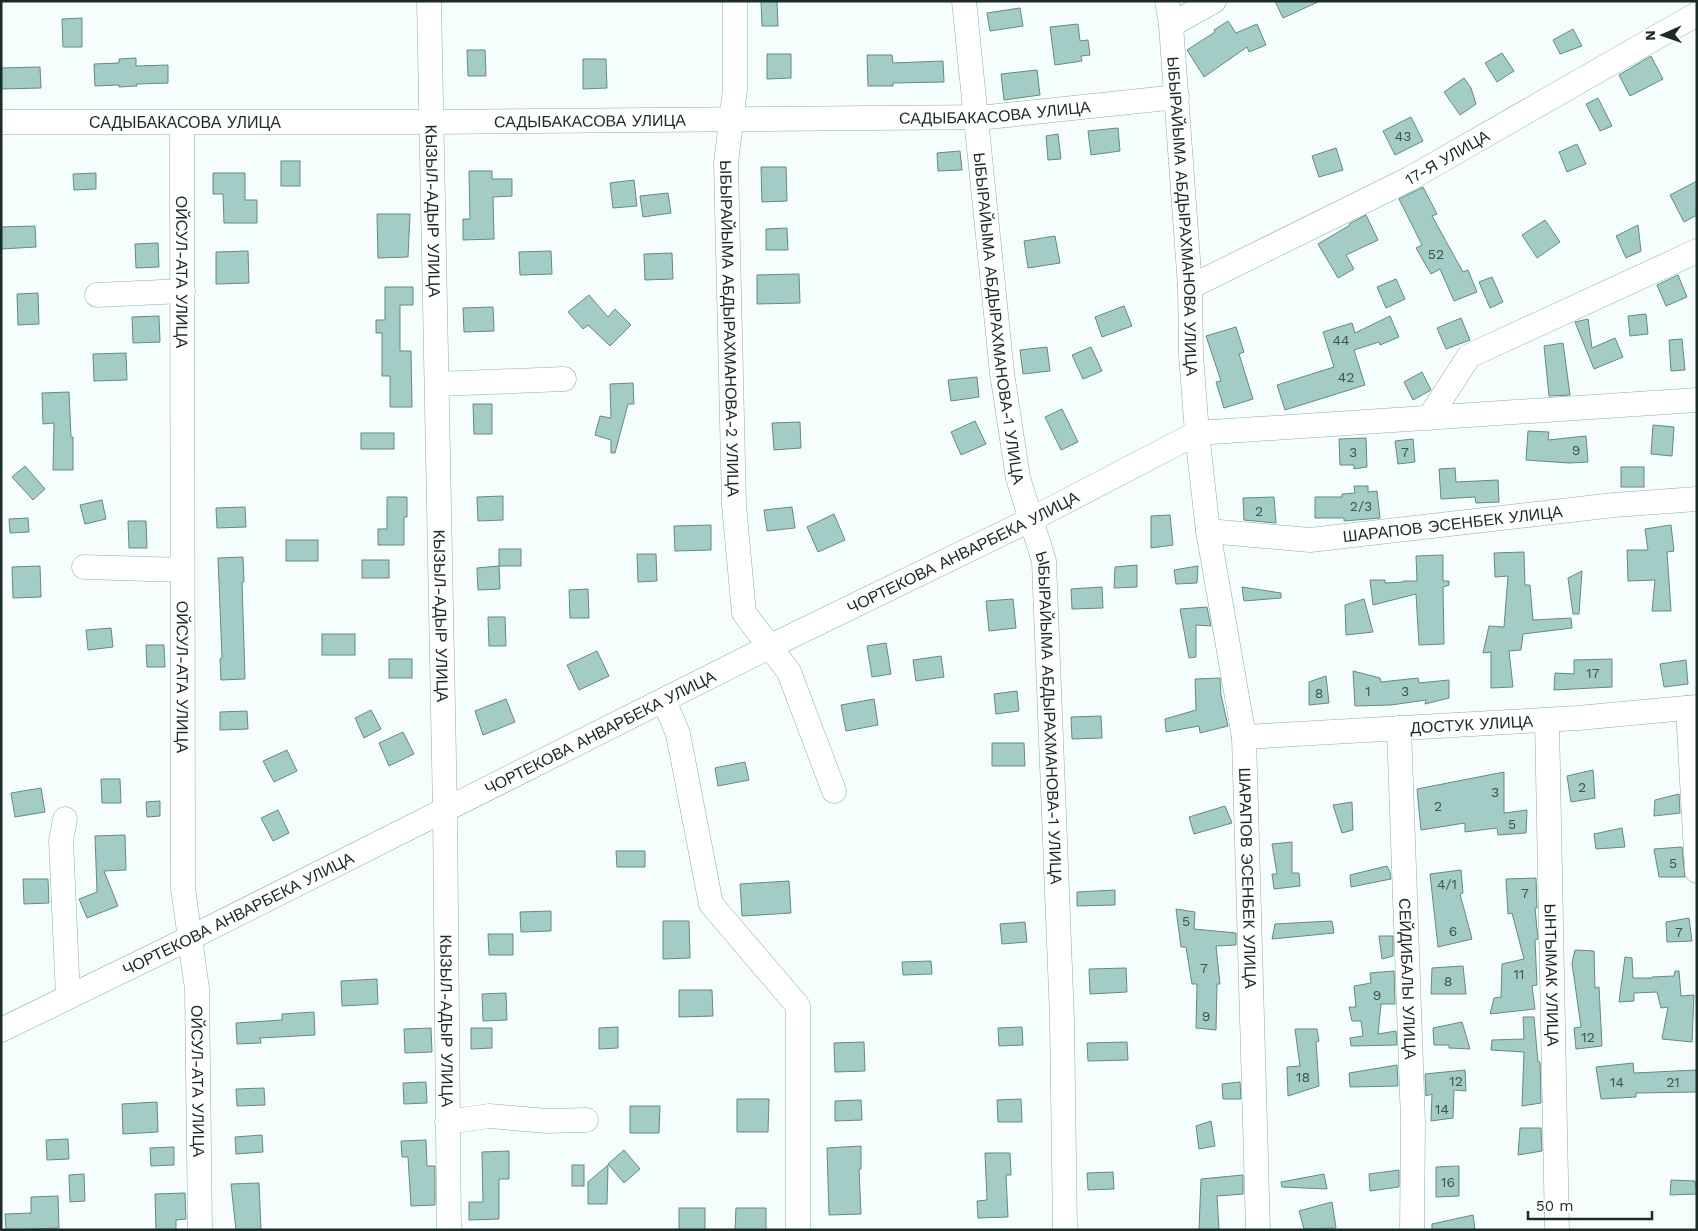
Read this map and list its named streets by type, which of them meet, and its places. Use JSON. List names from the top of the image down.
{
  "streets": {
    "street": [
      "САДЫБАКАСОВА УЛИЦА",
      "17-Я УЛИЦА",
      "КЫЗЫЛ-АДЫР УЛИЦА",
      "ЫБЫРАЙЫМА АБДЫРАХМАНОВА УЛИЦА",
      "ОЙСУЛ-АТА УЛИЦА",
      "ЫБЫРАЙЫМА АБДЫРАХМАНОВА-1 УЛИЦА",
      "ЫБЫРАЙЫМА АБДЫРАХМАНОВА-2 УЛИЦА",
      "ШАРАПОВ ЭСЕНБЕК УЛИЦА",
      "ЧОРТЕКОВА АНВАРБЕКА УЛИЦА",
      "ДОСТУК УЛИЦА",
      "ЫНТЫМАК УЛИЦА",
      "СЕЙДИБАЛЫ УЛИЦА"
    ]
  },
  "crossings": [
    ["САДЫБАКАСОВА УЛИЦА", "КЫЗЫЛ-АДЫР УЛИЦА"],
    ["САДЫБАКАСОВА УЛИЦА", "ЫБЫРАЙЫМА АБДЫРАХМАНОВА УЛИЦА"],
    ["САДЫБАКАСОВА УЛИЦА", "ОЙСУЛ-АТА УЛИЦА"],
    ["САДЫБАКАСОВА УЛИЦА", "ЫБЫРАЙЫМА АБДЫРАХМАНОВА-1 УЛИЦА"],
    ["САДЫБАКАСОВА УЛИЦА", "ЫБЫРАЙЫМА АБДЫРАХМАНОВА-2 УЛИЦА"],
    ["17-Я УЛИЦА", "ЫБЫРАЙЫМА АБДЫРАХМАНОВА УЛИЦА"],
    ["КЫЗЫЛ-АДЫР УЛИЦА", "ЧОРТЕКОВА АНВАРБЕКА УЛИЦА"],
    ["ЫБЫРАЙЫМА АБДЫРАХМАНОВА УЛИЦА", "ШАРАПОВ ЭСЕНБЕК УЛИЦА"],
    ["ЫБЫРАЙЫМА АБДЫРАХМАНОВА УЛИЦА", "ЧОРТЕКОВА АНВАРБЕКА УЛИЦА"],
    ["ОЙСУЛ-АТА УЛИЦА", "ЧОРТЕКОВА АНВАРБЕКА УЛИЦА"],
    ["ЫБЫРАЙЫМА АБДЫРАХМАНОВА-1 УЛИЦА", "ЧОРТЕКОВА АНВАРБЕКА УЛИЦА"],
    ["ЫБЫРАЙЫМА АБДЫРАХМАНОВА-2 УЛИЦА", "ЧОРТЕКОВА АНВАРБЕКА УЛИЦА"],
    ["ШАРАПОВ ЭСЕНБЕК УЛИЦА", "ЧОРТЕКОВА АНВАРБЕКА УЛИЦА"],
    ["ШАРАПОВ ЭСЕНБЕК УЛИЦА", "ДОСТУК УЛИЦА"],
    ["ДОСТУК УЛИЦА", "ЫНТЫМАК УЛИЦА"],
    ["ДОСТУК УЛИЦА", "СЕЙДИБАЛЫ УЛИЦА"]
  ],
  "house_numbers": [
    "43",
    "52",
    "44",
    "42",
    "9",
    "3",
    "7",
    "2/3",
    "2",
    "17",
    "1",
    "3",
    "8",
    "2",
    "3",
    "2",
    "5",
    "5",
    "4/1",
    "7",
    "5",
    "6",
    "7",
    "7",
    "11",
    "8",
    "9",
    "9",
    "12",
    "18",
    "12",
    "14",
    "21",
    "14",
    "16"
  ],
  "scale_bar": "50 m",
  "north": "left"
}
